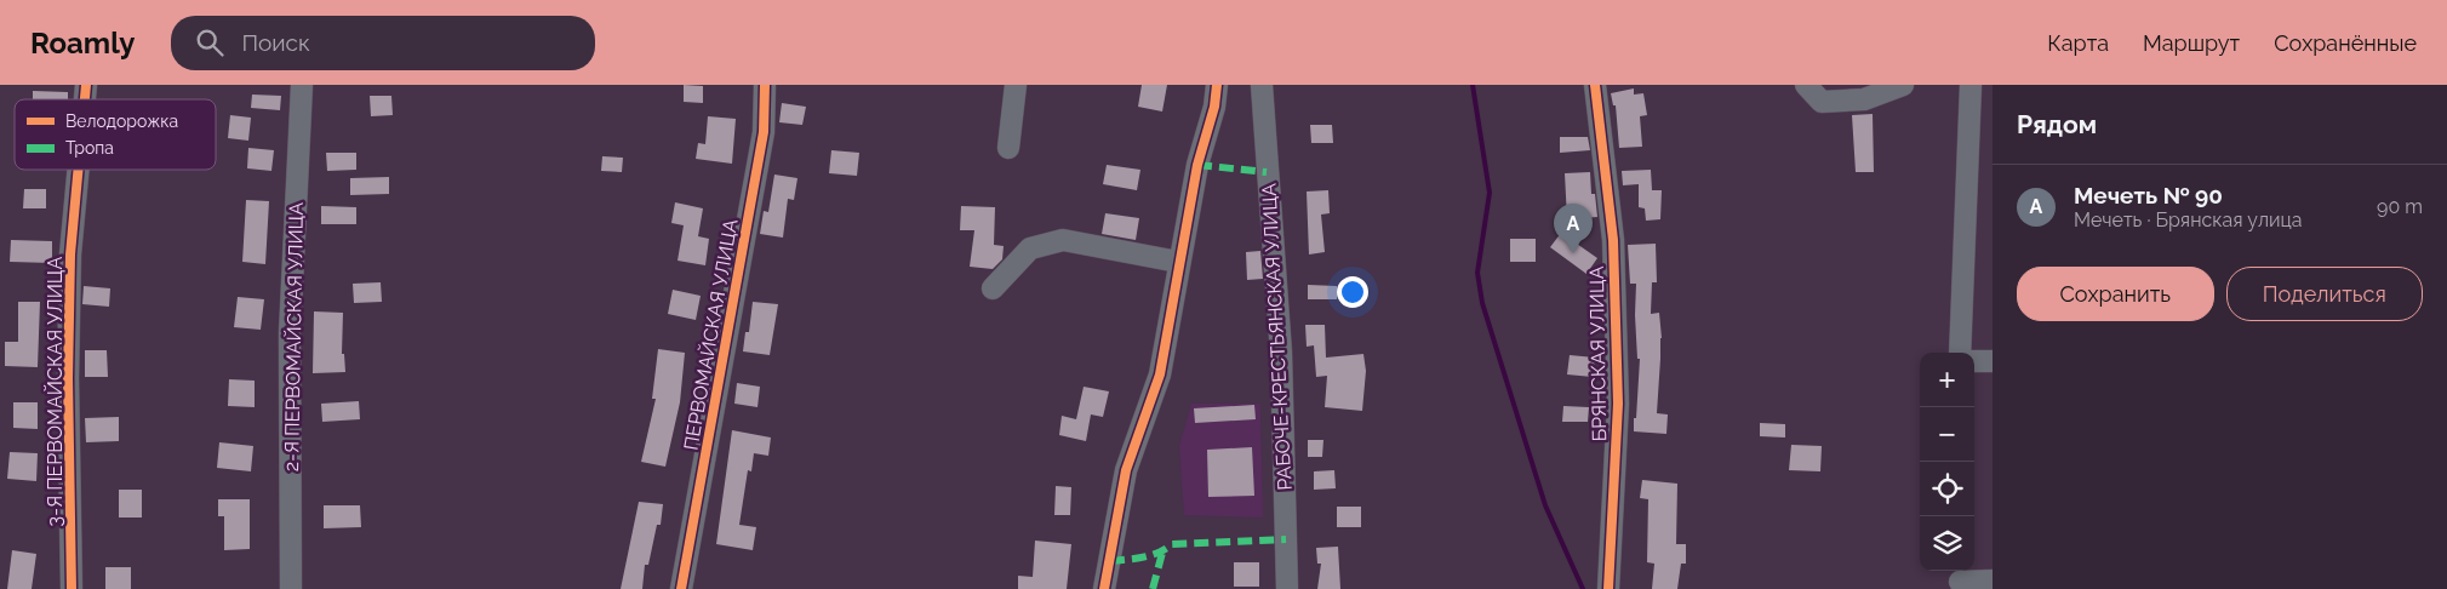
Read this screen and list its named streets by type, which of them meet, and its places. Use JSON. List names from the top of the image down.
{
  "streets": {
    "street": [
      "ПЕРВОМАЙСКАЯ УЛИЦА",
      "2-Я ПЕРВОМАЙСКАЯ УЛИЦА",
      "РАБОЧЕ-КРЕСТЬЯНСКАЯ УЛИЦА",
      "БРЯНСКАЯ УЛИЦА",
      "3-Я ПЕРВОМАЙСКАЯ УЛИЦА"
    ]
  },
  "legend": ["Велодорожка", "Тропа"],
  "page": {
    "header": "Roamly",
    "search": "Поиск",
    "nav": ["Карта", "Маршрут", "Сохранённые"],
    "heading": "Рядом",
    "list": [
      {
        "mark": "A",
        "name": "Мечеть № 90",
        "note": "Мечеть · Брянская улица",
        "value": "90 m"
      }
    ],
    "pins": "A",
    "buttons": ["Сохранить", "Поделиться"],
    "map_buttons": ["+", "−"]
  }
}
